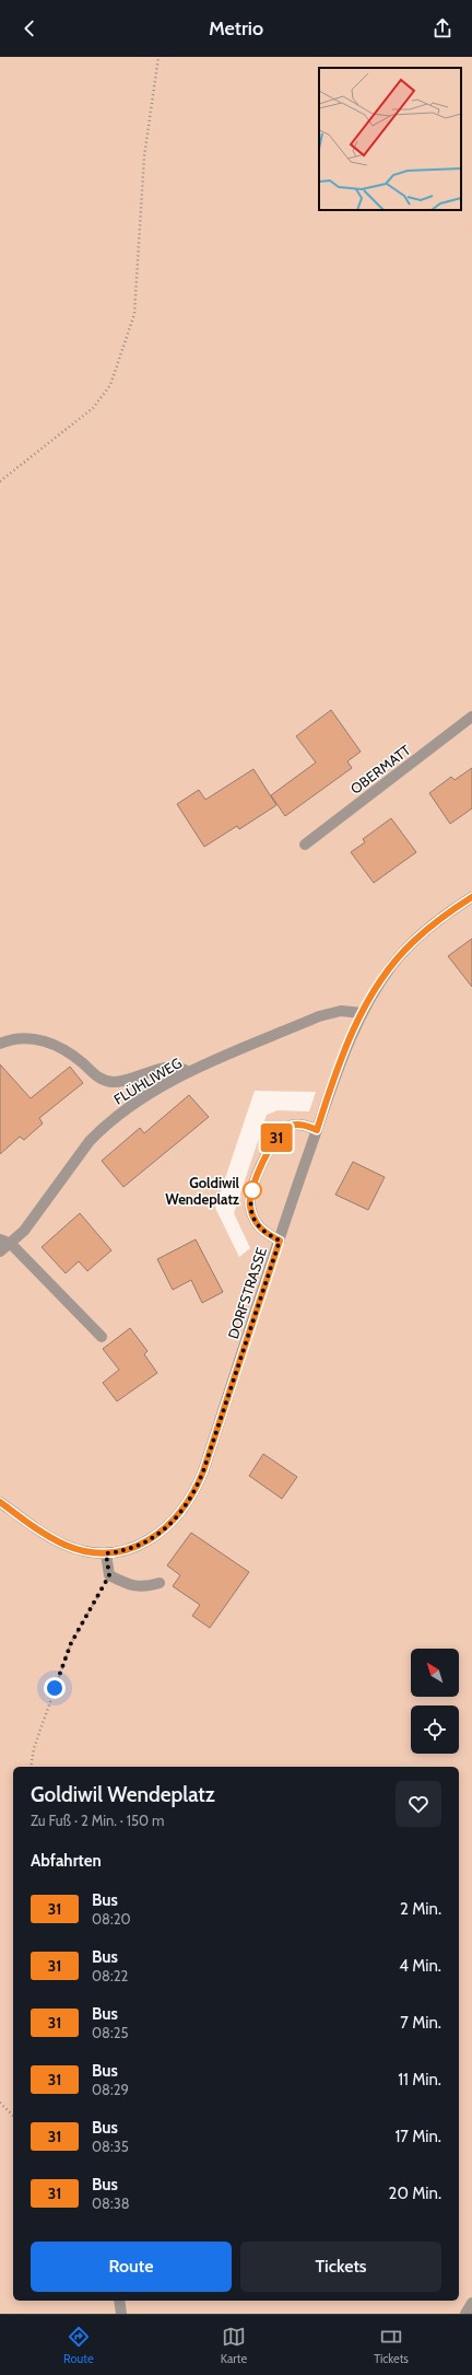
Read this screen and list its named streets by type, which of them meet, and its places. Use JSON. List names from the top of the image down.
{
  "streets": {
    "street": ["OBERMATT", "FLÜHLIWEG", "DORFSTRASSE"]
  },
  "crossings": [
    ["FLÜHLIWEG", "DORFSTRASSE"]
  ],
  "places": ["Goldiwil Wendeplatz"],
  "lines": ["bus line 31"],
  "north": "top left",
  "page": {
    "header": "Metrio",
    "on_map": "31",
    "heading": [
      ["Goldiwil Wendeplatz", "Zu Fuß · 2 Min. · 150 m"],
      "Abfahrten"
    ],
    "list": [
      {
        "mark": "31",
        "name": "Bus",
        "note": "08:20",
        "value": "2 Min."
      },
      {
        "mark": "31",
        "name": "Bus",
        "note": "08:22",
        "value": "4 Min."
      },
      {
        "mark": "31",
        "name": "Bus",
        "note": "08:25",
        "value": "7 Min."
      },
      {
        "mark": "31",
        "name": "Bus",
        "note": "08:29",
        "value": "11 Min."
      },
      {
        "mark": "31",
        "name": "Bus",
        "note": "08:35",
        "value": "17 Min."
      },
      {
        "mark": "31",
        "name": "Bus",
        "note": "08:38",
        "value": "20 Min."
      }
    ],
    "buttons": ["Route", "Tickets"],
    "tabs": ["Route", "Karte", "Tickets"]
  }
}
